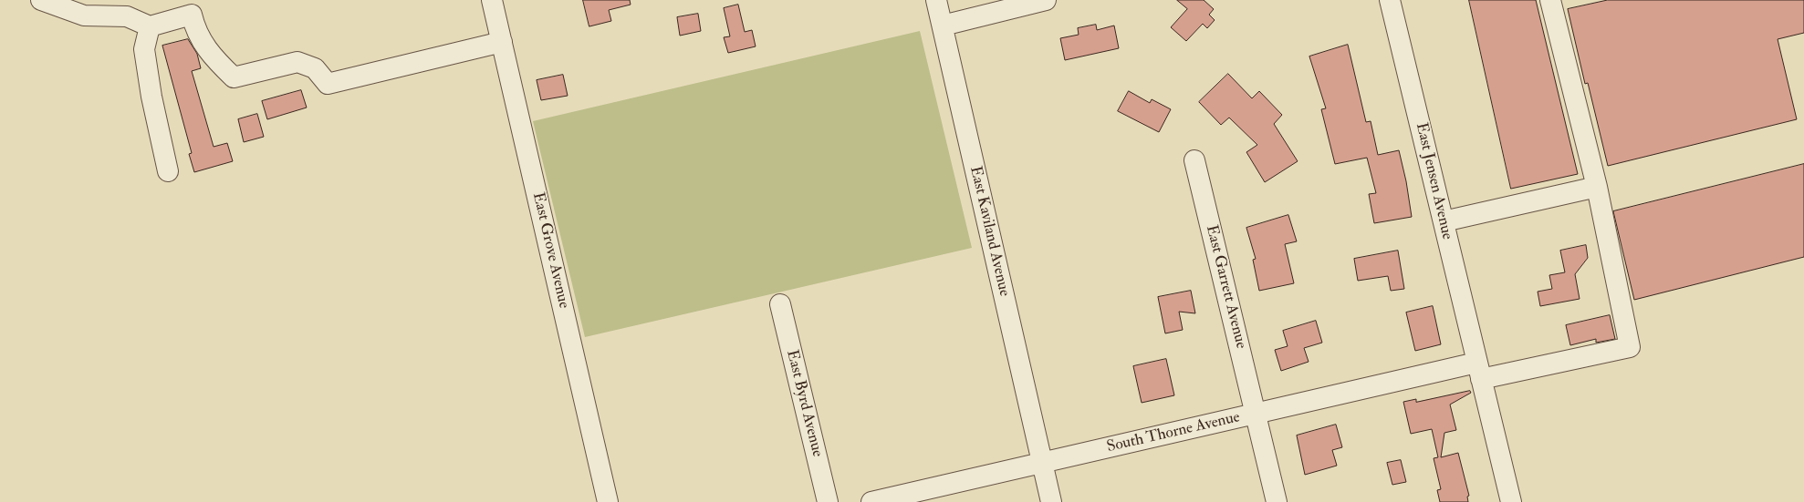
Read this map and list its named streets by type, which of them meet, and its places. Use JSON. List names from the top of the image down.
{
  "streets": {
    "street": [
      "East Jensen Avenue",
      "East Kaviland Avenue",
      "East Grove Avenue",
      "East Garrett Avenue",
      "East Byrd Avenue",
      "South Thorne Avenue"
    ]
  },
  "crossings": [
    ["East Jensen Avenue", "South Thorne Avenue"],
    ["East Kaviland Avenue", "South Thorne Avenue"],
    ["East Garrett Avenue", "South Thorne Avenue"]
  ]
}
